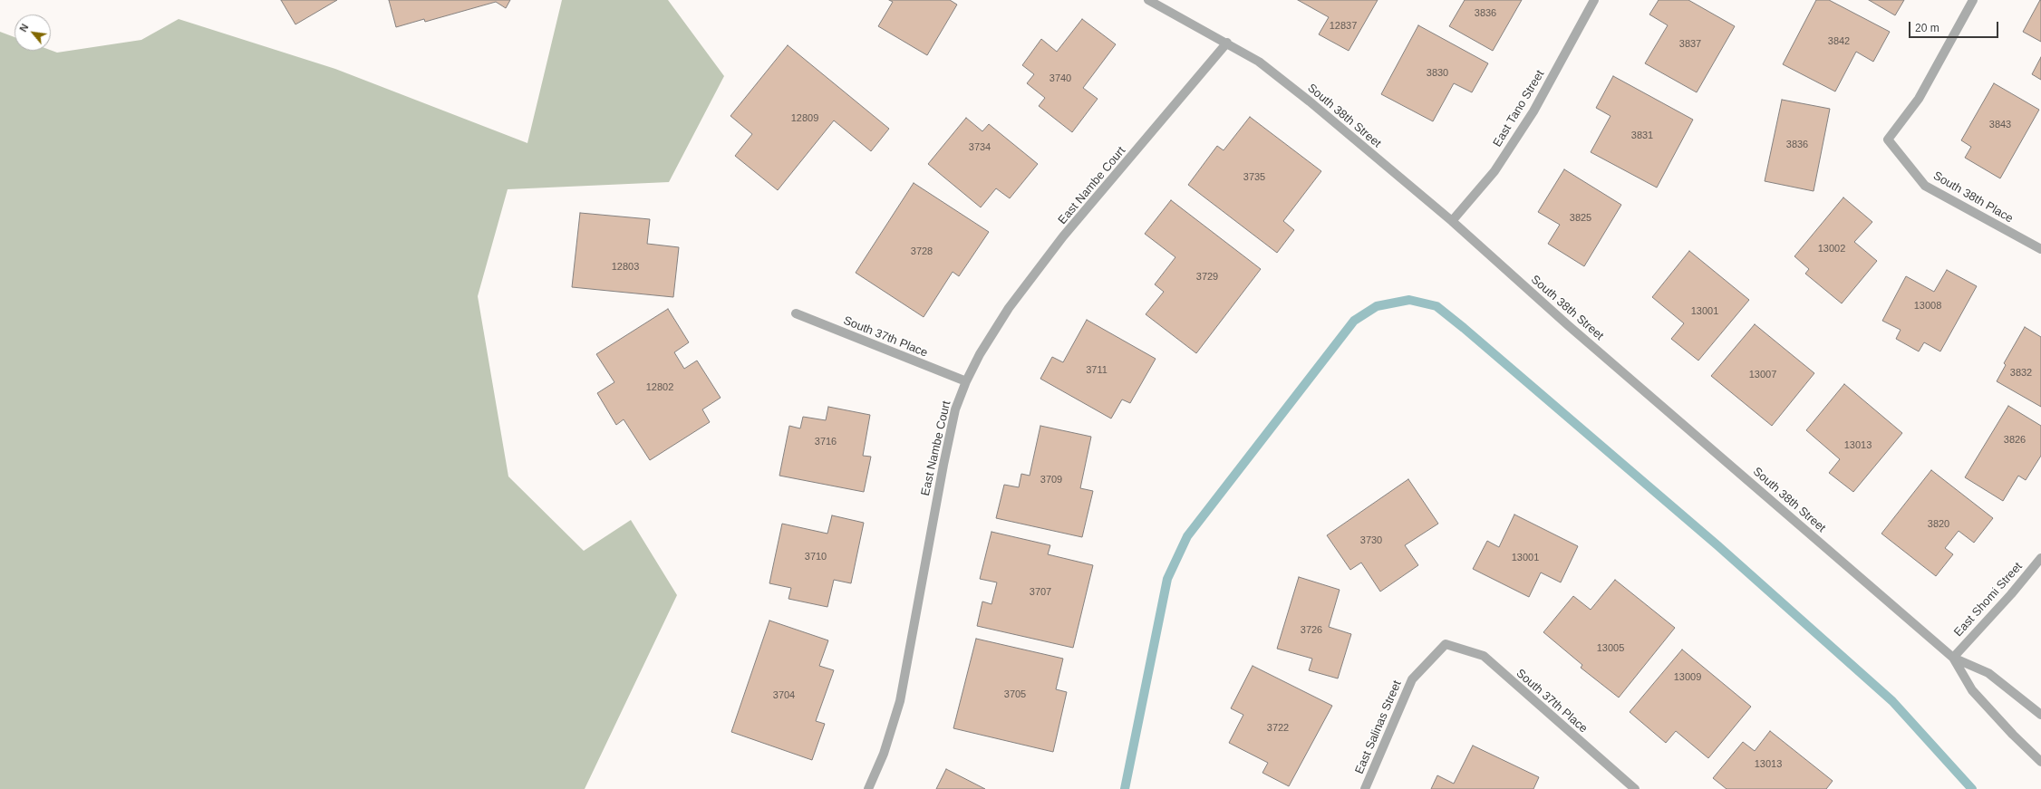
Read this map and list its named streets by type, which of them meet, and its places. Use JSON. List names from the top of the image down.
{
  "streets": {
    "street": [
      "East Tano Street",
      "South 38th Street",
      "East Nambe Court",
      "South 38th Place",
      "South 37th Place",
      "East Shomi Street",
      "East Salinas Street"
    ]
  },
  "crossings": [
    ["East Tano Street", "South 38th Street"],
    ["South 38th Street", "East Nambe Court"],
    ["South 38th Street", "East Shomi Street"],
    ["East Nambe Court", "South 37th Place"],
    ["South 37th Place", "East Salinas Street"]
  ],
  "house_numbers": [
    "3836",
    "12837",
    "3842",
    "3837",
    "3830",
    "3740",
    "12809",
    "3843",
    "3831",
    "3836",
    "3734",
    "3735",
    "3825",
    "13002",
    "3728",
    "12803",
    "3729",
    "13008",
    "13001",
    "3711",
    "3832",
    "13007",
    "12802",
    "3826",
    "3716",
    "13013",
    "3709",
    "3820",
    "3730",
    "3710",
    "13001",
    "3707",
    "3726",
    "13005",
    "13009",
    "3705",
    "3704",
    "3722",
    "13013"
  ],
  "scale_bar": "20 m",
  "north": "top left"
}
